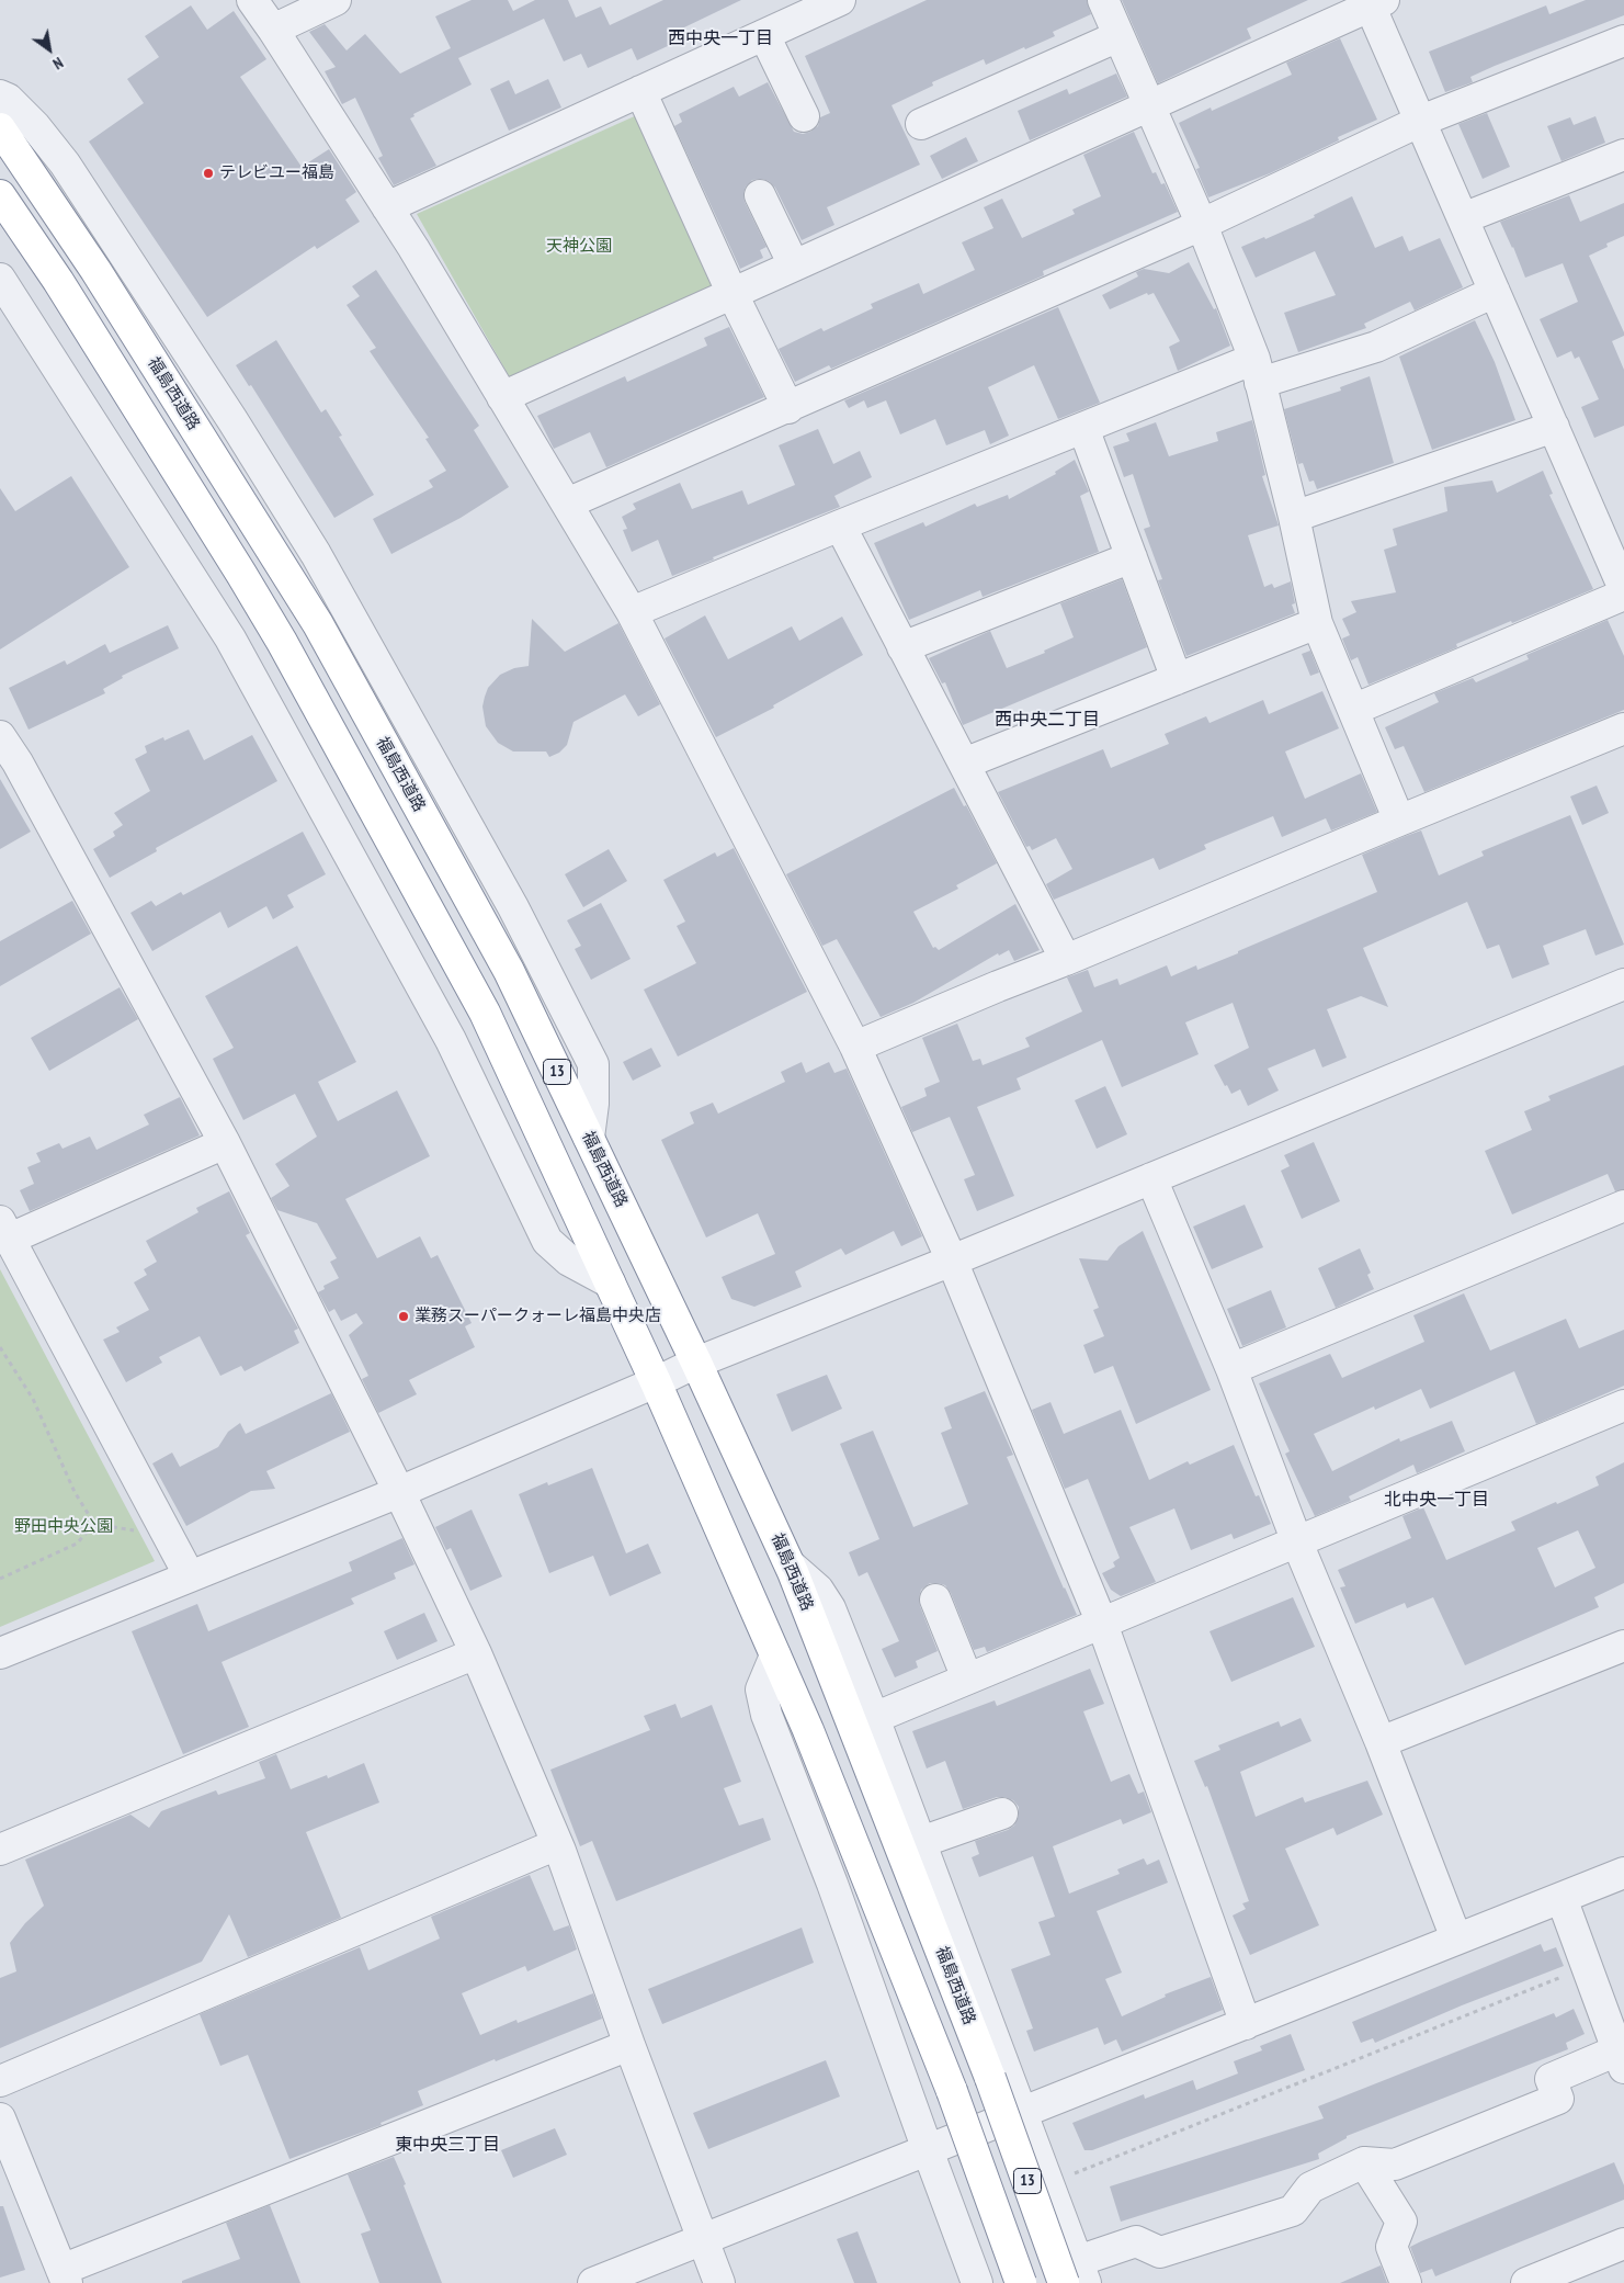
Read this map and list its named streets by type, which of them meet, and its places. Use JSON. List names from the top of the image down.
{
  "streets": {
    "highway": ["福島西道路", "13"]
  },
  "districts": [
    "西中央一丁目",
    "西中央二丁目",
    "北中央一丁目",
    "東中央三丁目"
  ],
  "parks": ["天神公園", "野田中央公園"],
  "places": ["テレビユー福島", "業務スーパークォーレ福島中央店"],
  "north": "bottom right"
}
